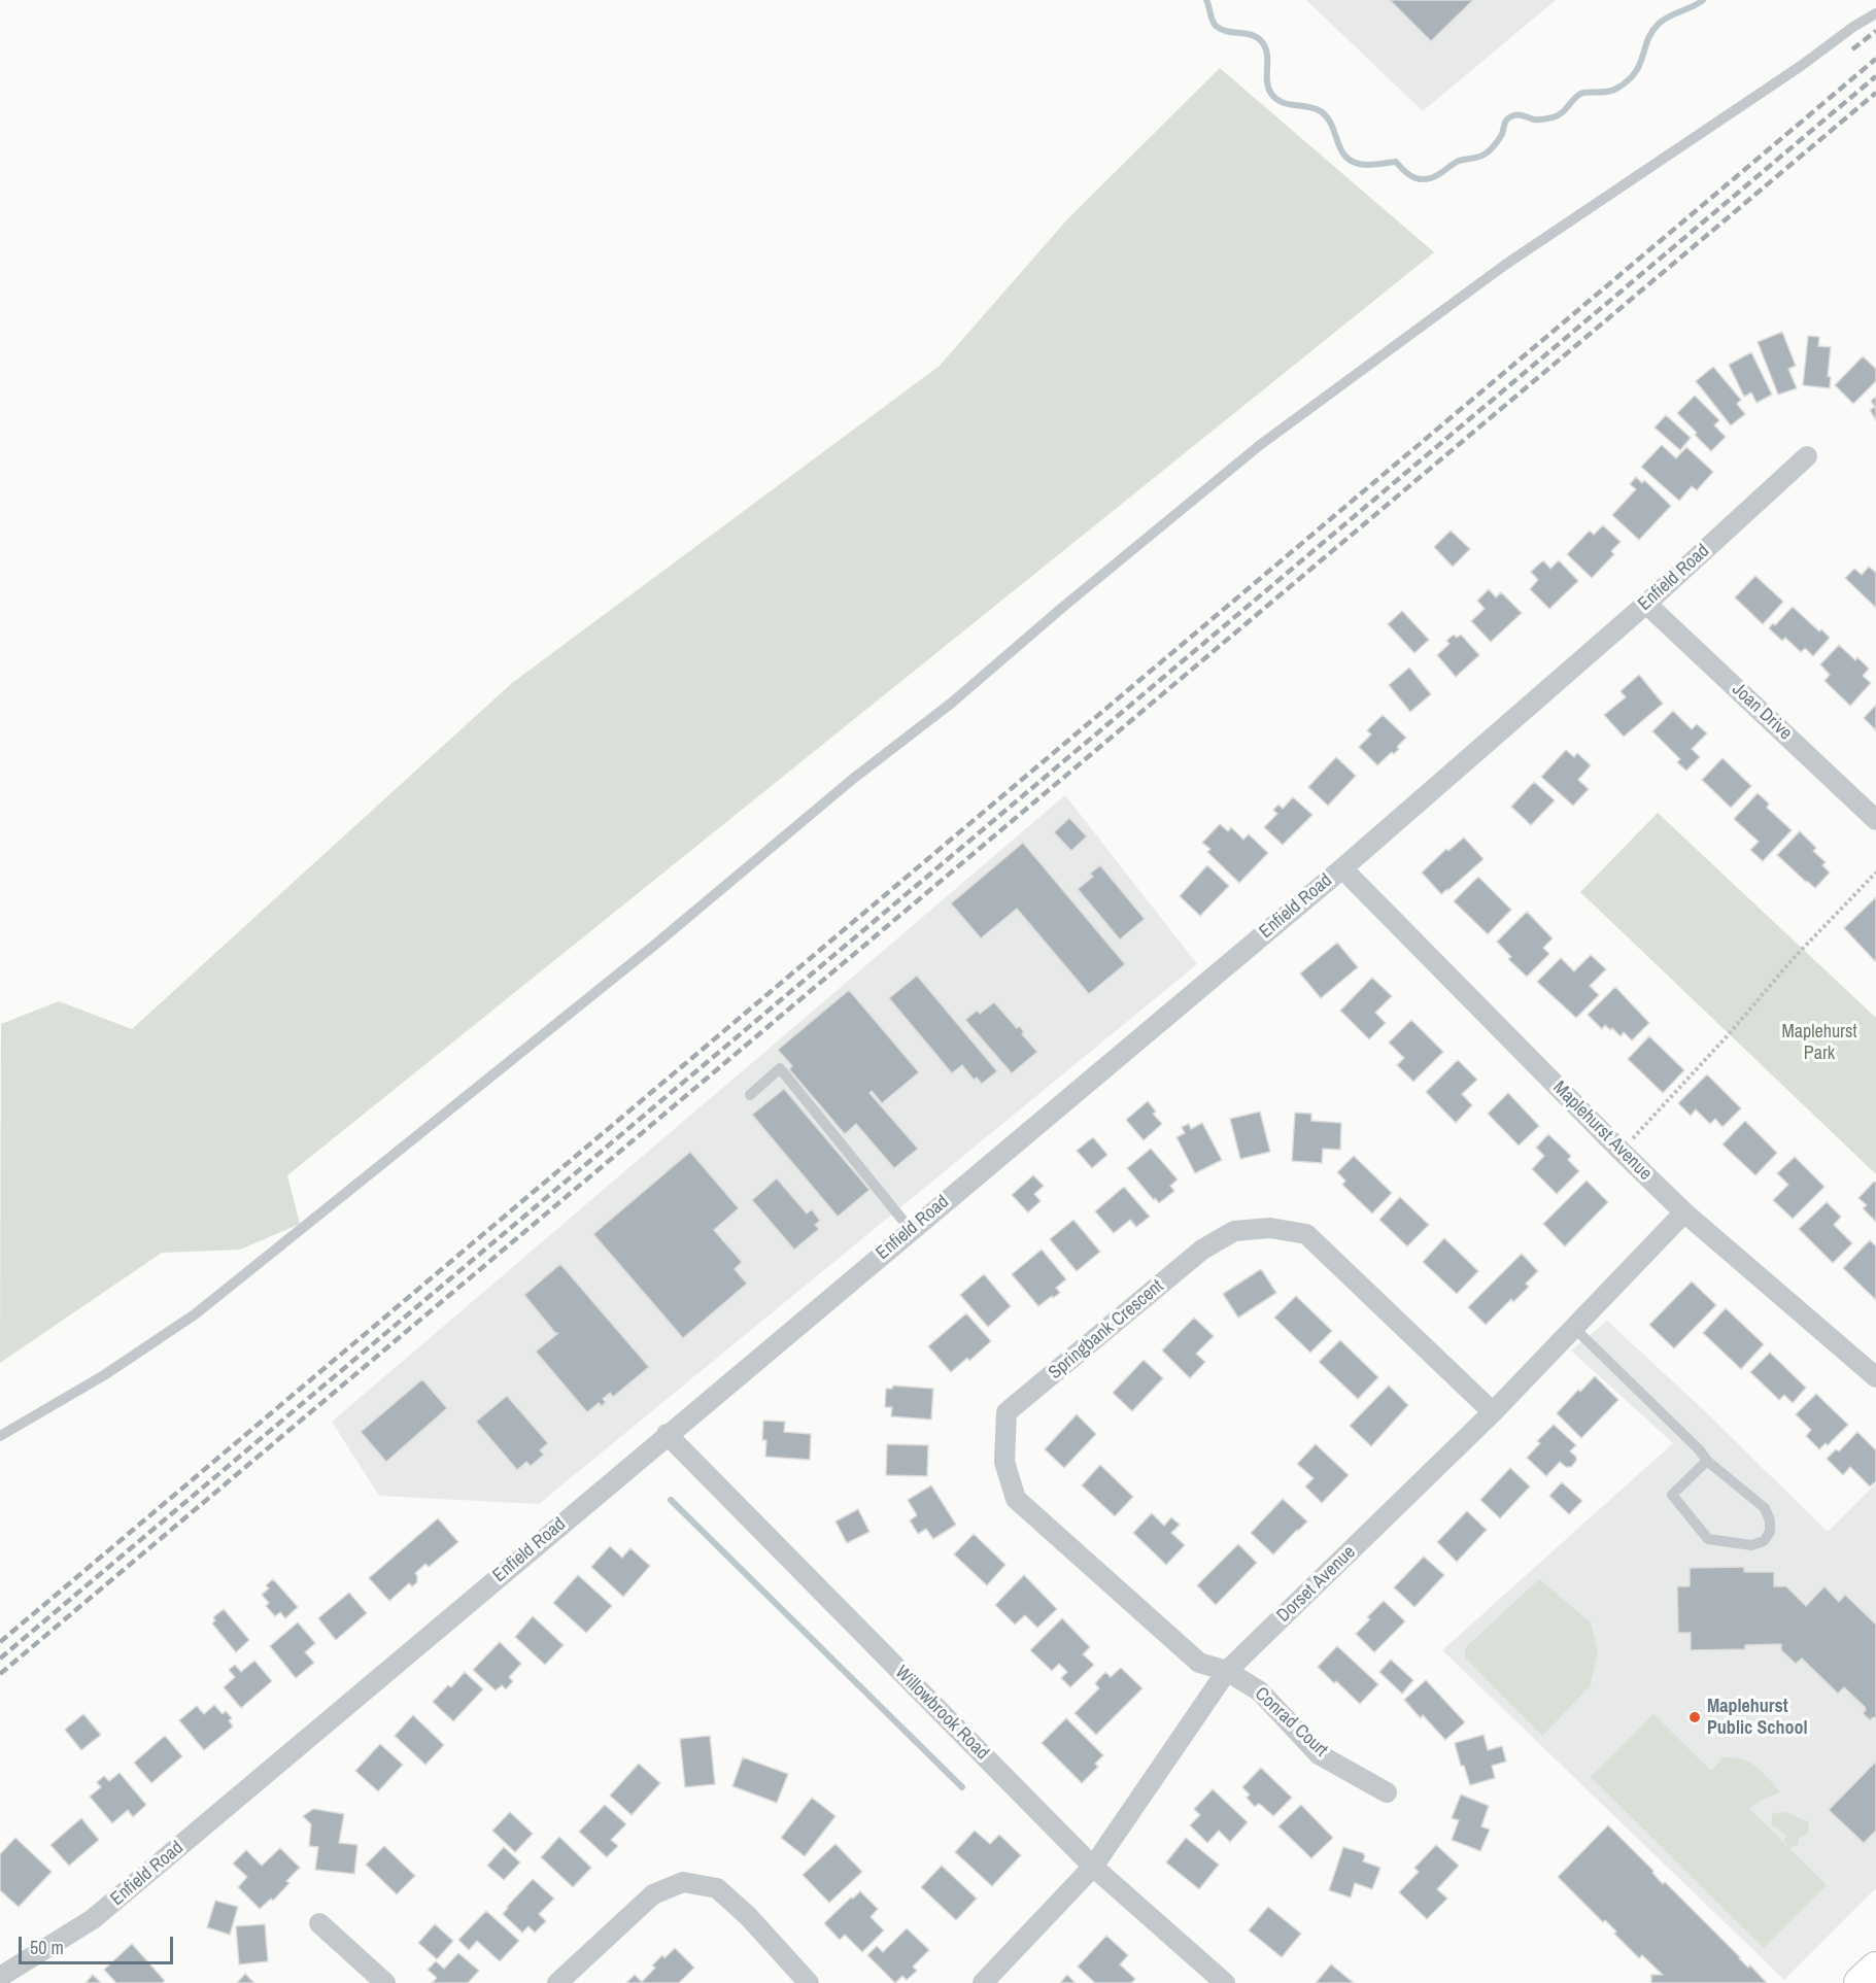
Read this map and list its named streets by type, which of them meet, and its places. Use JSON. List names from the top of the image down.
{
  "streets": {
    "street": [
      "Enfield Road",
      "Joan Drive",
      "Maplehurst Avenue",
      "Springbank Crescent",
      "Dorset Avenue",
      "Willowbrook Road",
      "Conrad Court"
    ]
  },
  "crossings": [
    ["Enfield Road", "Joan Drive"],
    ["Enfield Road", "Maplehurst Avenue"],
    ["Enfield Road", "Willowbrook Road"],
    ["Maplehurst Avenue", "Dorset Avenue"],
    ["Springbank Crescent", "Dorset Avenue"],
    ["Springbank Crescent", "Conrad Court"],
    ["Dorset Avenue", "Willowbrook Road"],
    ["Dorset Avenue", "Conrad Court"]
  ],
  "parks": ["Maplehurst Park"],
  "places": ["Maplehurst Public School"],
  "scale_bar": "50 m"
}
